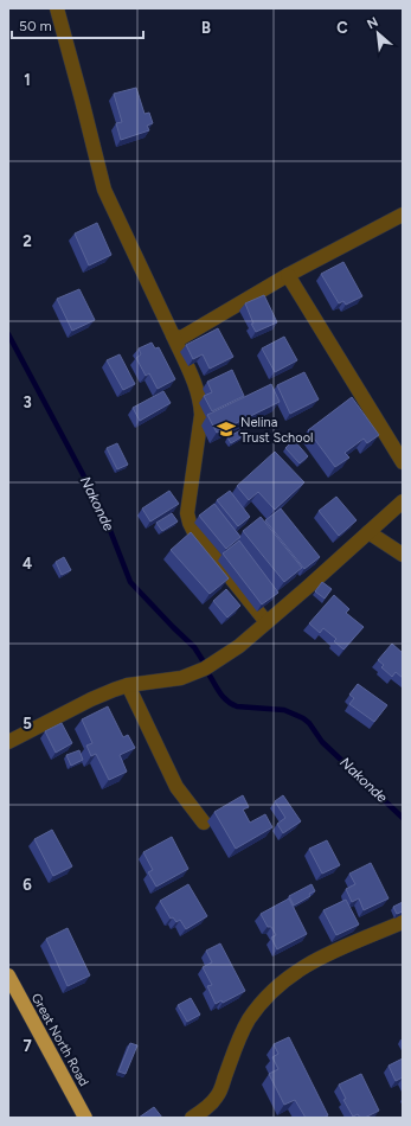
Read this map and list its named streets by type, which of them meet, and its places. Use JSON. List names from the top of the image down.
{
  "streets": {
    "highway": ["Great North Road"]
  },
  "water": ["Nakonde"],
  "places": {
    "school or university": ["Nelina Trust School"]
  },
  "scale_bar": "50 m",
  "north": "top left",
  "grid": {
    "columns": ["B", "C"],
    "rows": [
      "1",
      "2",
      "3",
      "4",
      "5",
      "6",
      "7"
    ]
  }
}
